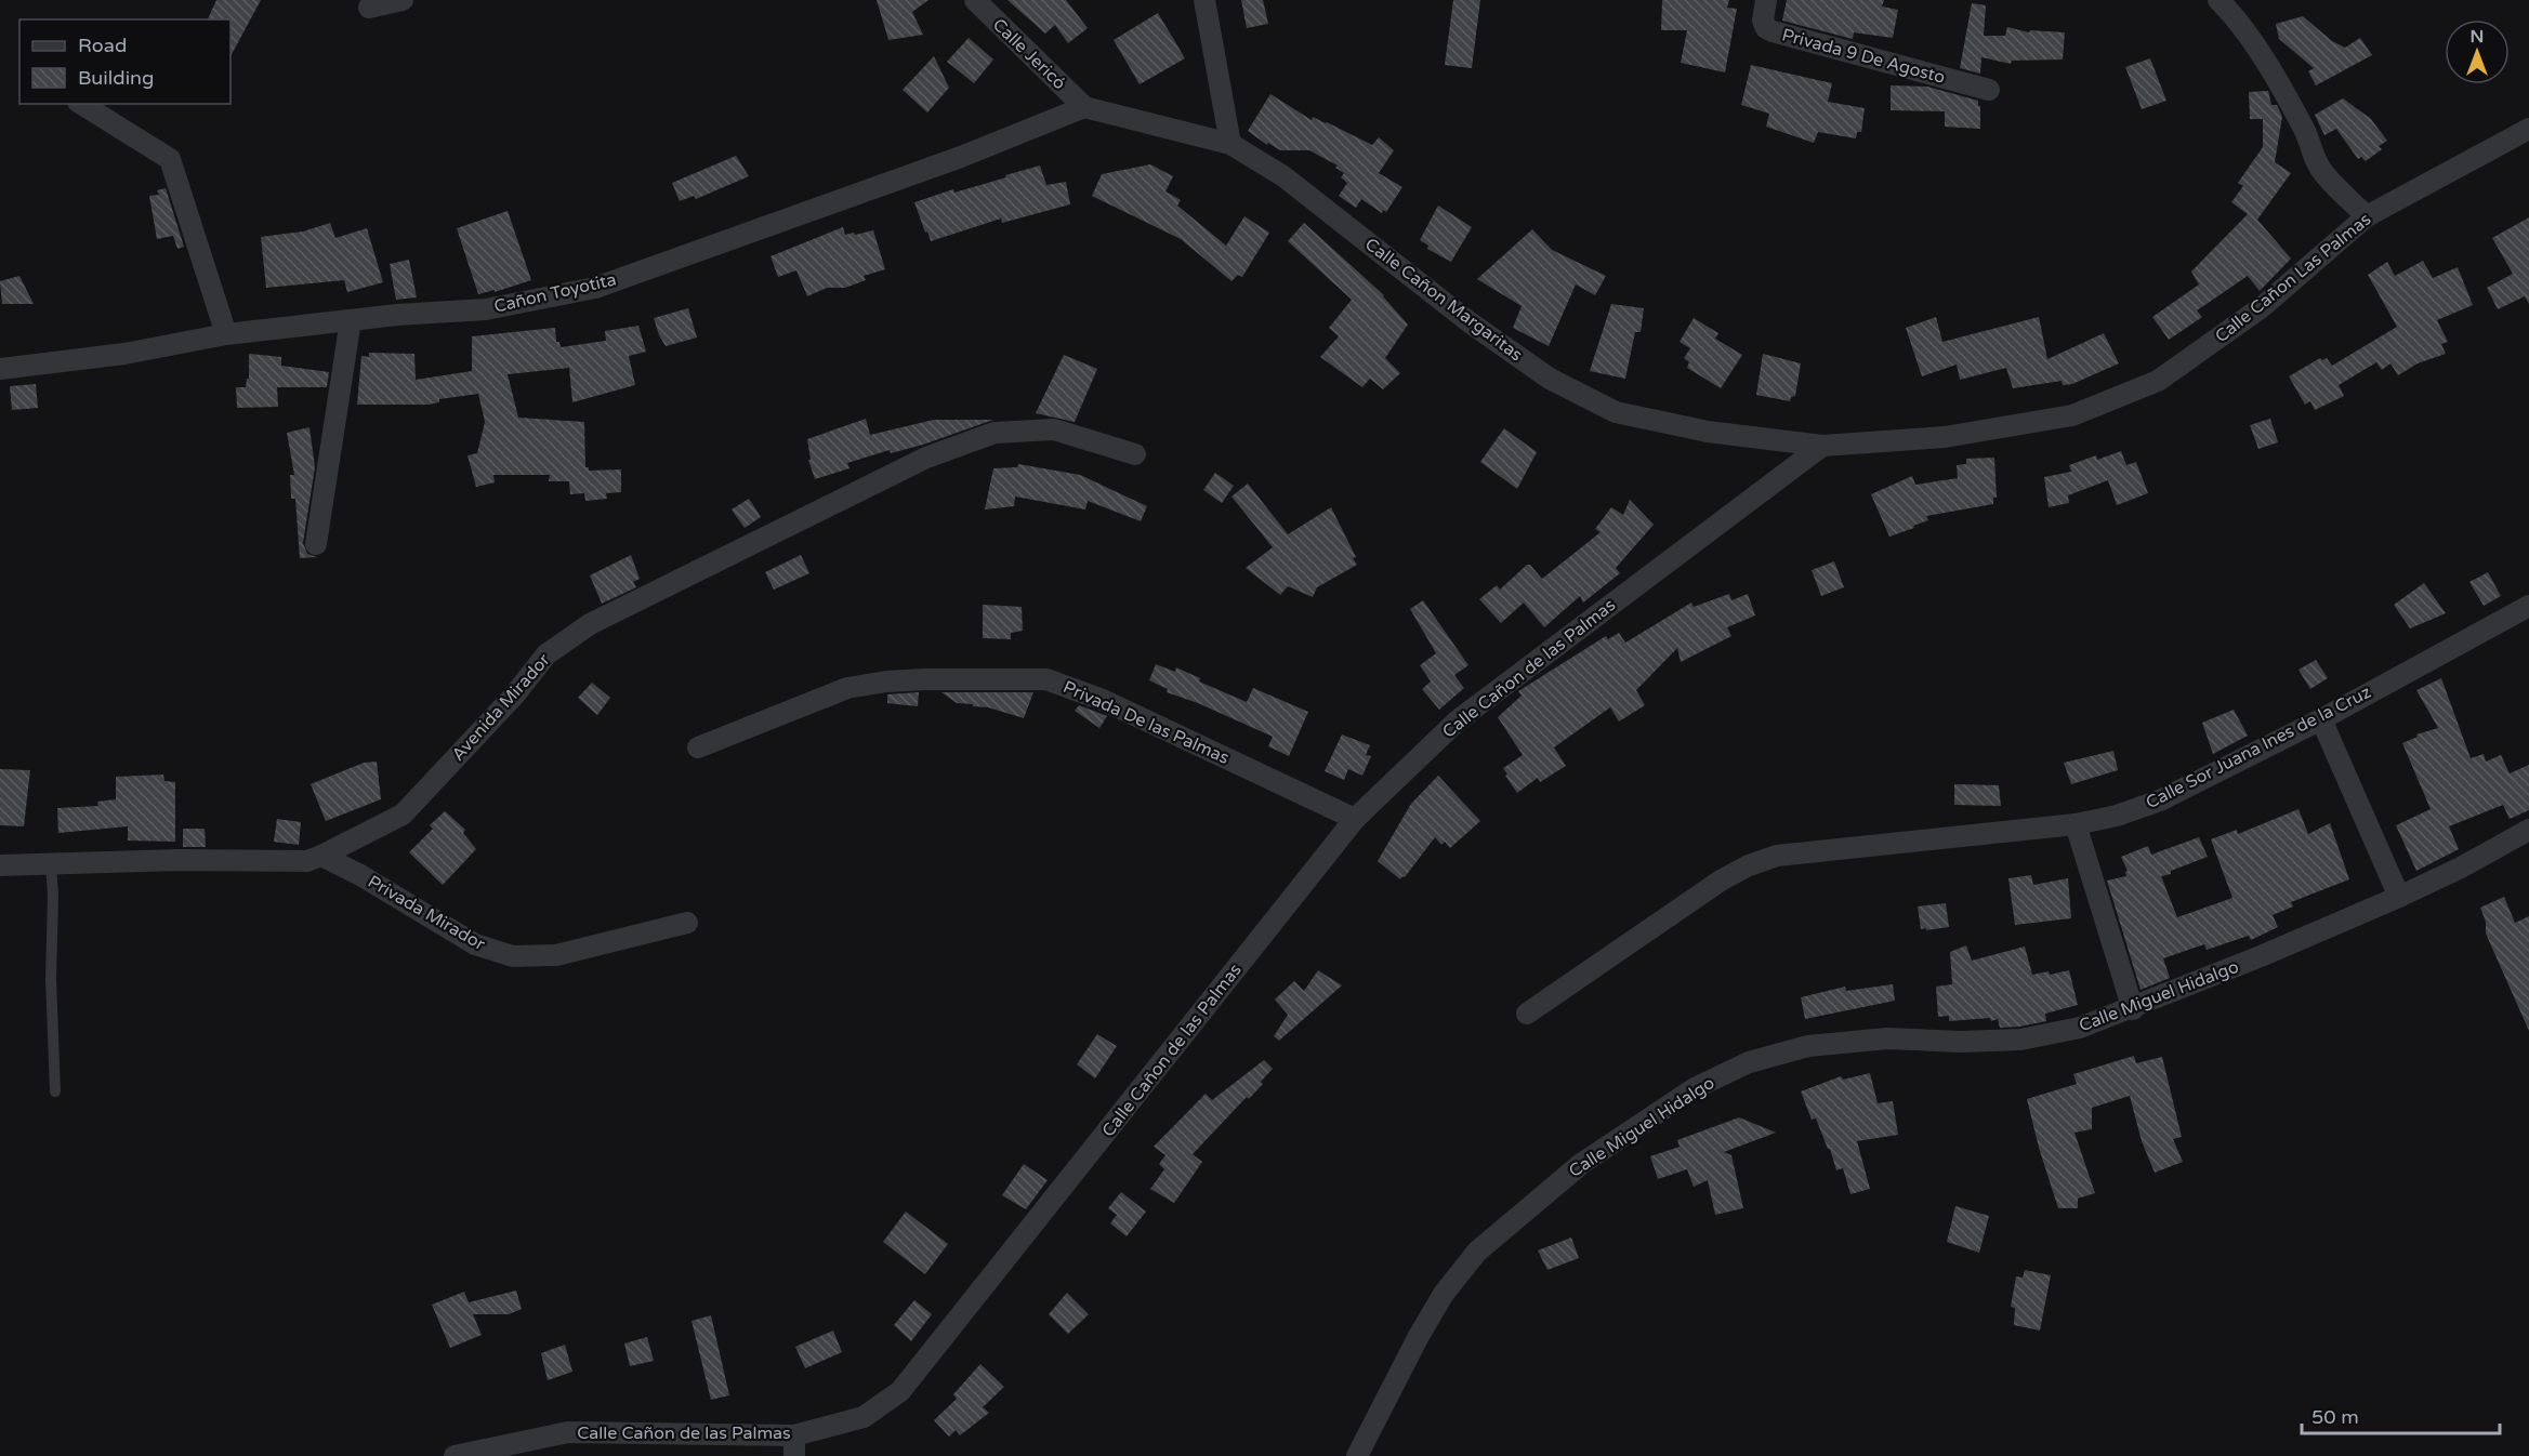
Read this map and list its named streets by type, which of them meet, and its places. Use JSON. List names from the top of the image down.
{
  "streets": {
    "street": [
      "Calle Jericó",
      "Privada 9 De Agosto",
      "Calle Cañon Las Palmas",
      "Cañon Toyotita",
      "Calle Cañon Margaritas",
      "Calle Cañon de las Palmas",
      "Avenida Mirador",
      "Privada De las Palmas",
      "Calle Sor Juana Ines de la Cruz",
      "Privada Mirador",
      "Calle Miguel Hidalgo"
    ]
  },
  "crossings": [
    ["Calle Jericó", "Cañon Toyotita"],
    ["Calle Jericó", "Calle Cañon Margaritas"],
    ["Calle Cañon Las Palmas", "Calle Cañon Margaritas"],
    ["Calle Cañon Las Palmas", "Calle Cañon de las Palmas"],
    ["Cañon Toyotita", "Calle Cañon Margaritas"],
    ["Calle Cañon Margaritas", "Calle Cañon de las Palmas"],
    ["Calle Cañon de las Palmas", "Privada De las Palmas"],
    ["Avenida Mirador", "Privada Mirador"]
  ],
  "legend": ["Road", "Building"],
  "scale_bar": "50 m",
  "north": "top"
}
